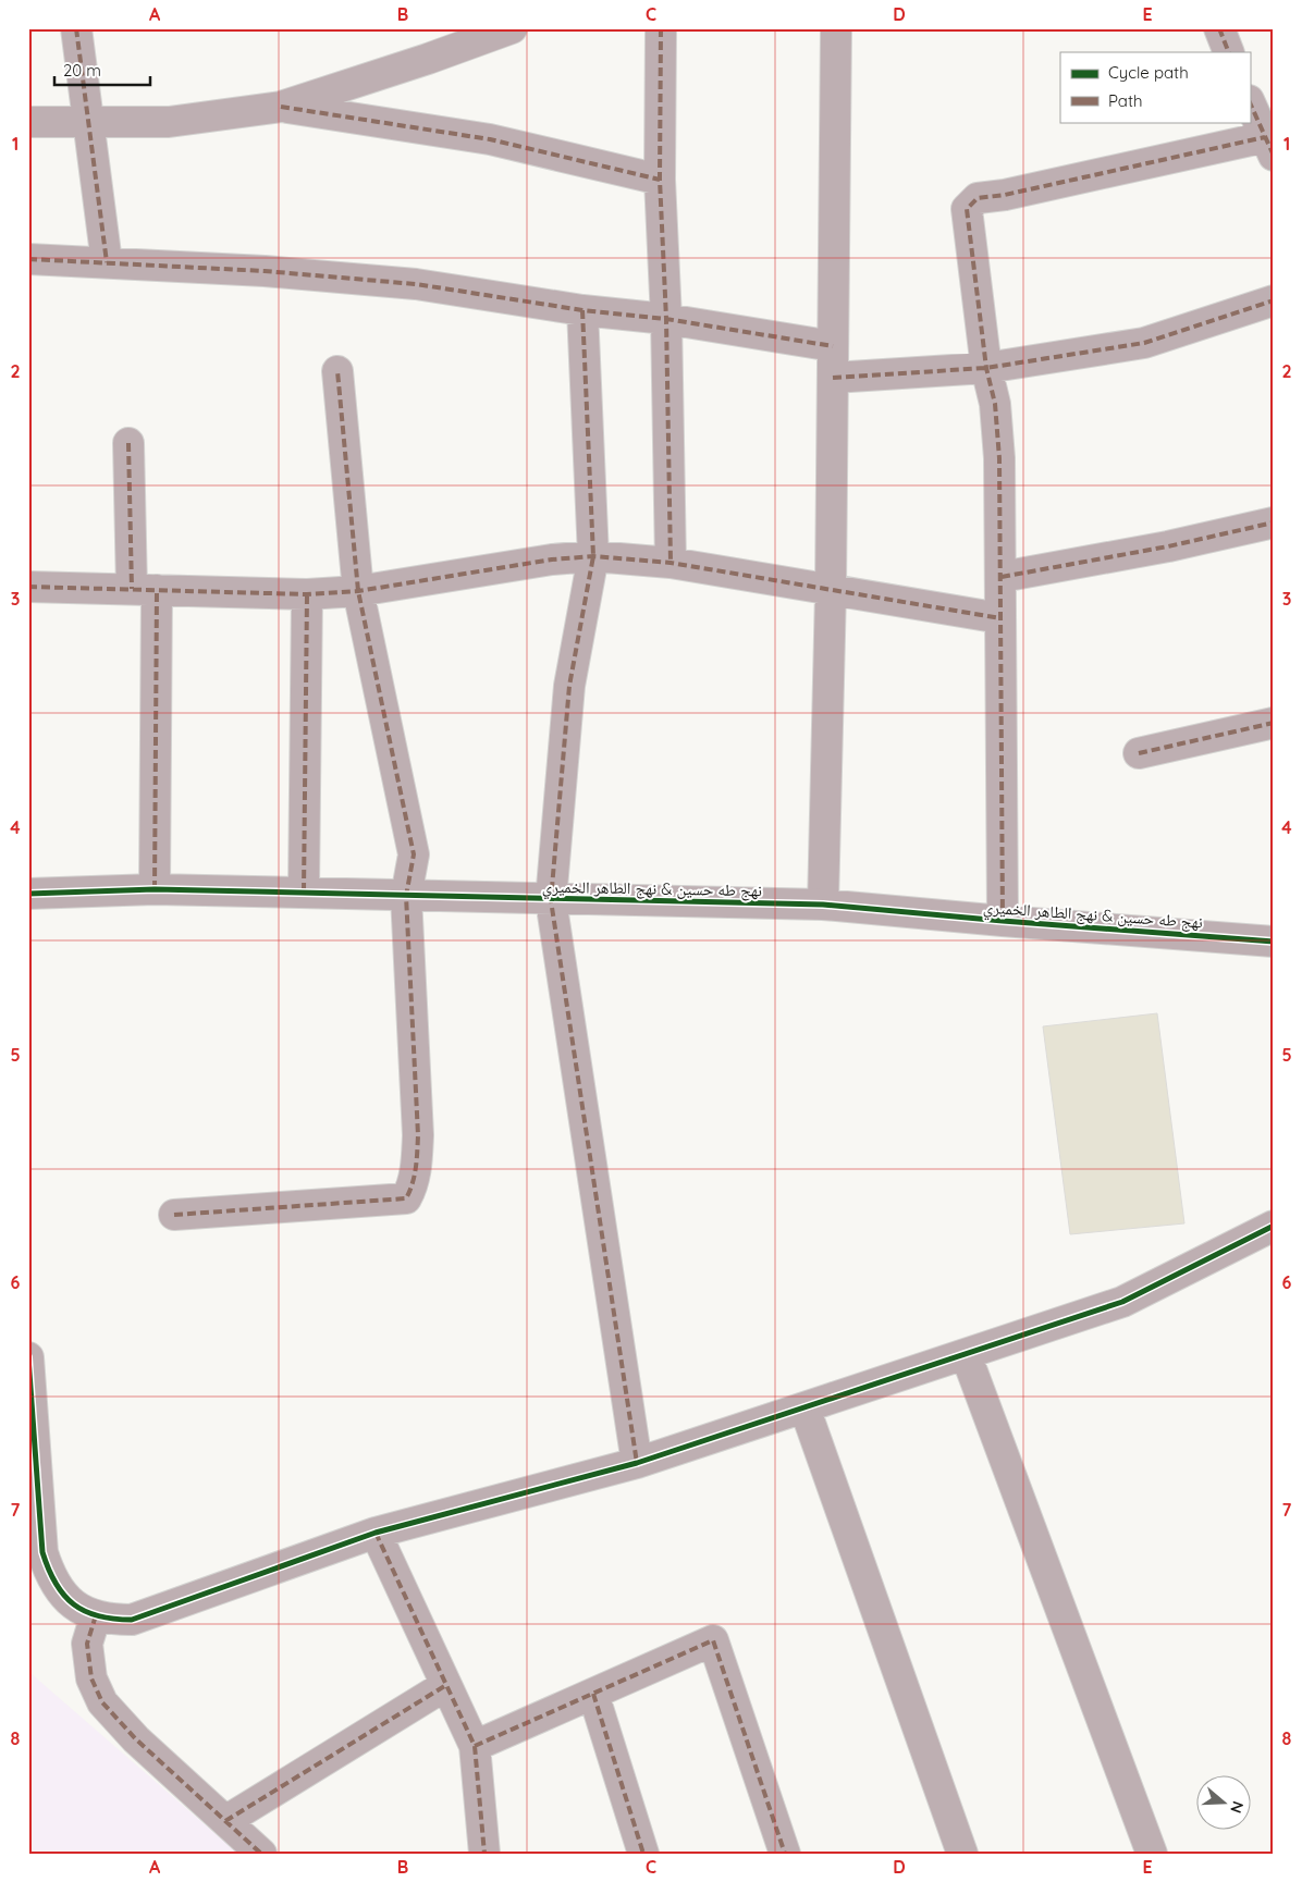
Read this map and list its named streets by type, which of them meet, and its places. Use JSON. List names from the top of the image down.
{
  "streets": {
    "street": ["نهج طه حسين & نهج الطاهر الخميري"]
  },
  "legend": ["Cycle path", "Path"],
  "scale_bar": "20 m",
  "north": "right",
  "grid": {
    "columns": [
      "A",
      "B",
      "C",
      "D",
      "E"
    ],
    "rows": [
      "1",
      "2",
      "3",
      "4",
      "5",
      "6",
      "7",
      "8"
    ]
  }
}
